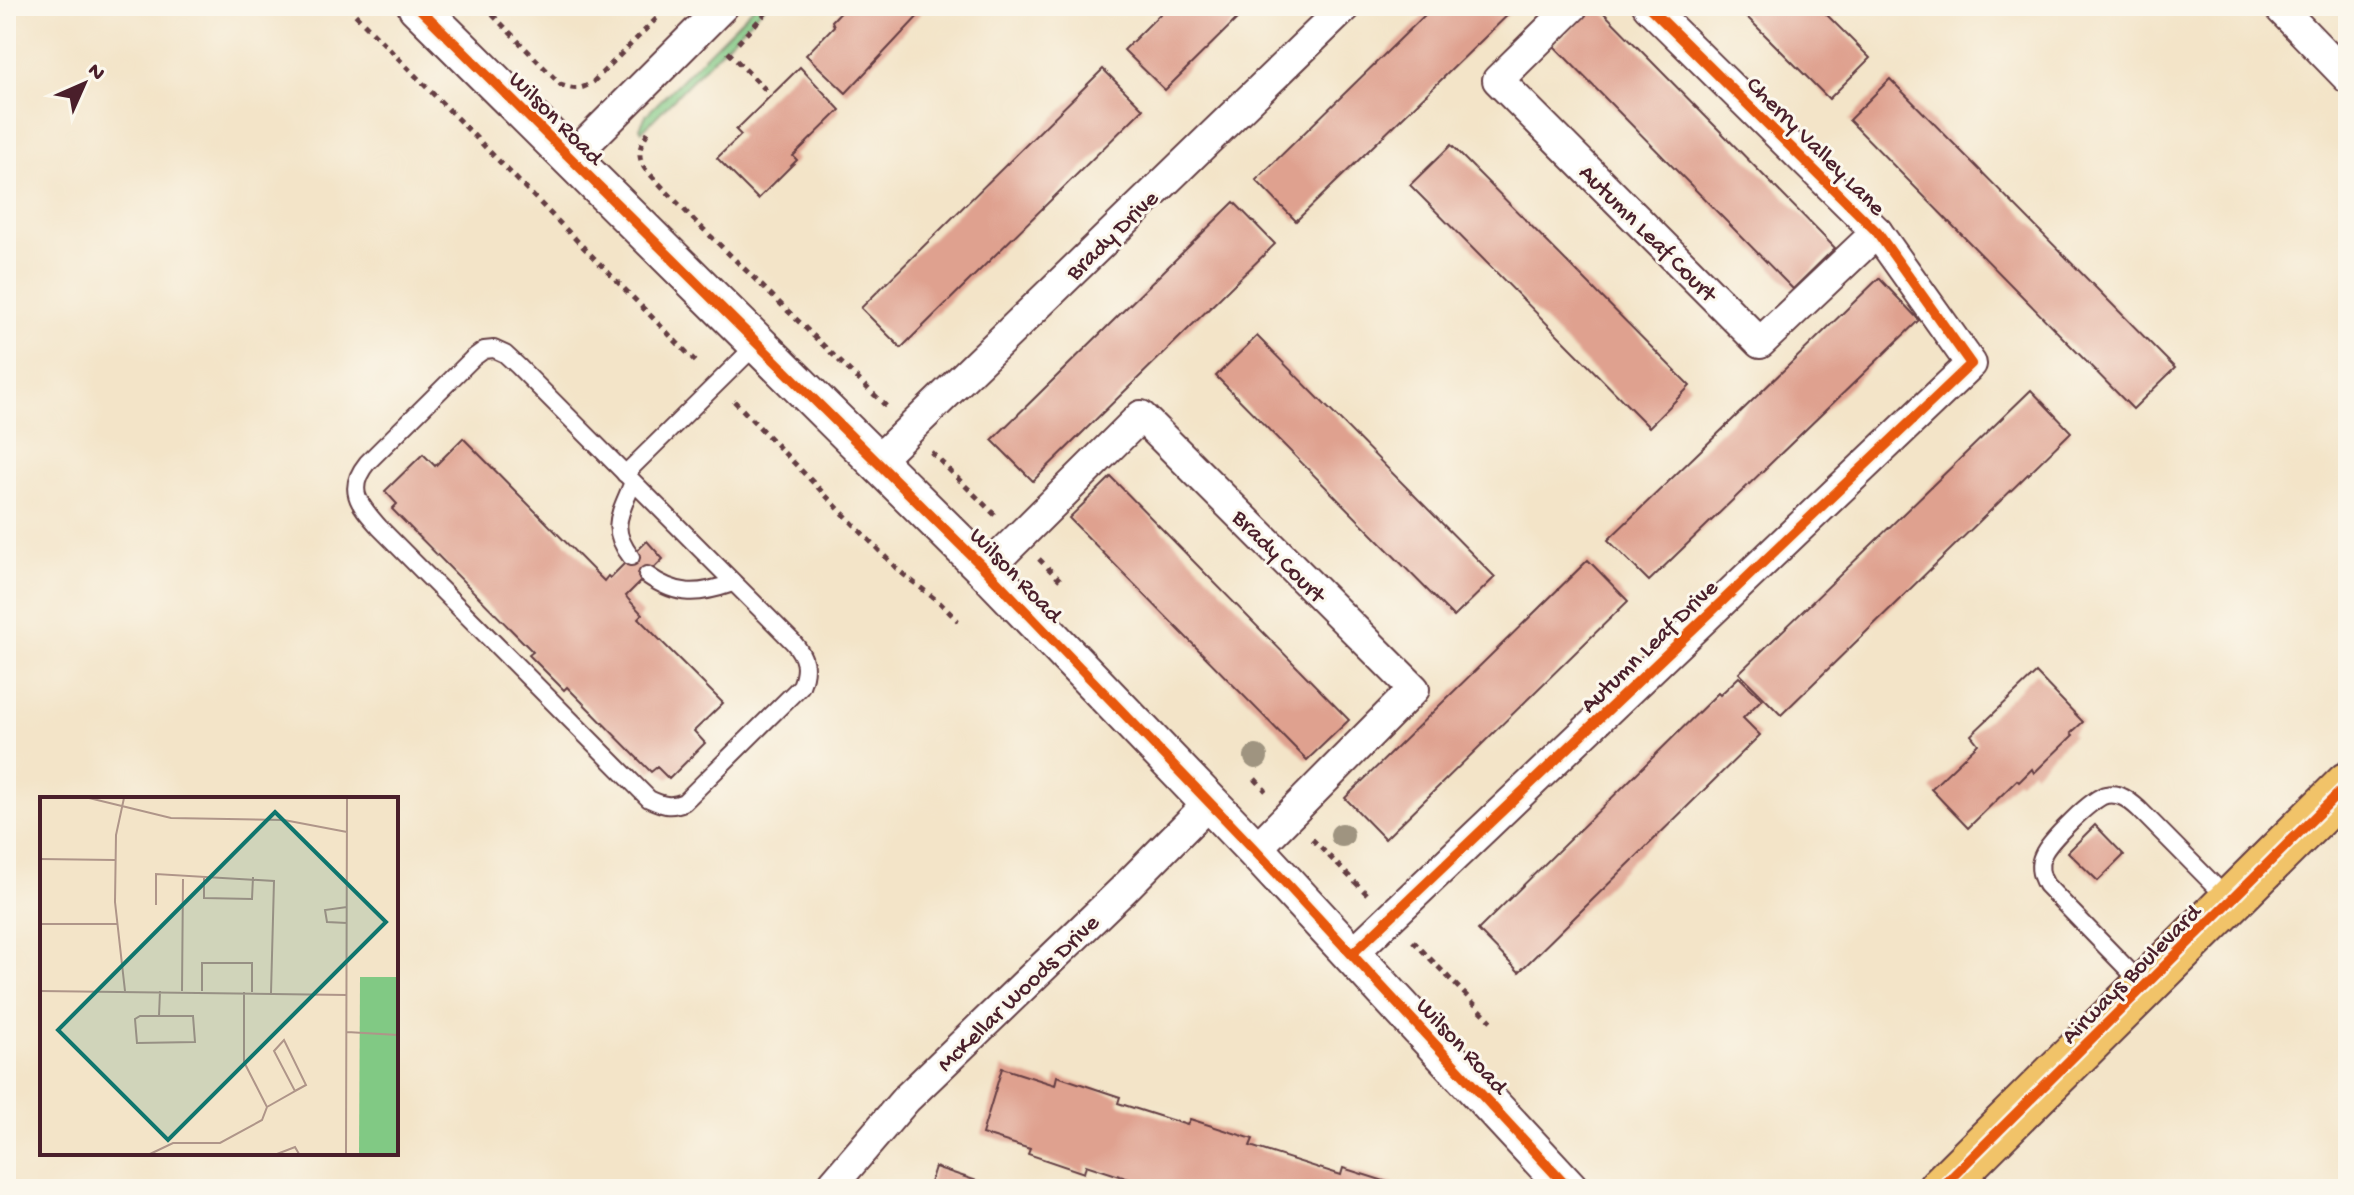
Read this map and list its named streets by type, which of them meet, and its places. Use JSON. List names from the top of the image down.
{
  "streets": {
    "main road": ["Airways Boulevard"],
    "street": [
      "Wilson Road",
      "Cherry Valley Lane",
      "Autumn Leaf Court",
      "Brady Drive",
      "Brady Court",
      "Autumn Leaf Drive",
      "McKellar Woods Drive"
    ]
  },
  "crossings": [
    ["Wilson Road", "Brady Drive"],
    ["Wilson Road", "Brady Court"],
    ["Wilson Road", "Autumn Leaf Drive"],
    ["Wilson Road", "McKellar Woods Drive"],
    ["Cherry Valley Lane", "Autumn Leaf Court"],
    ["Cherry Valley Lane", "Autumn Leaf Drive"]
  ],
  "north": "top right"
}
